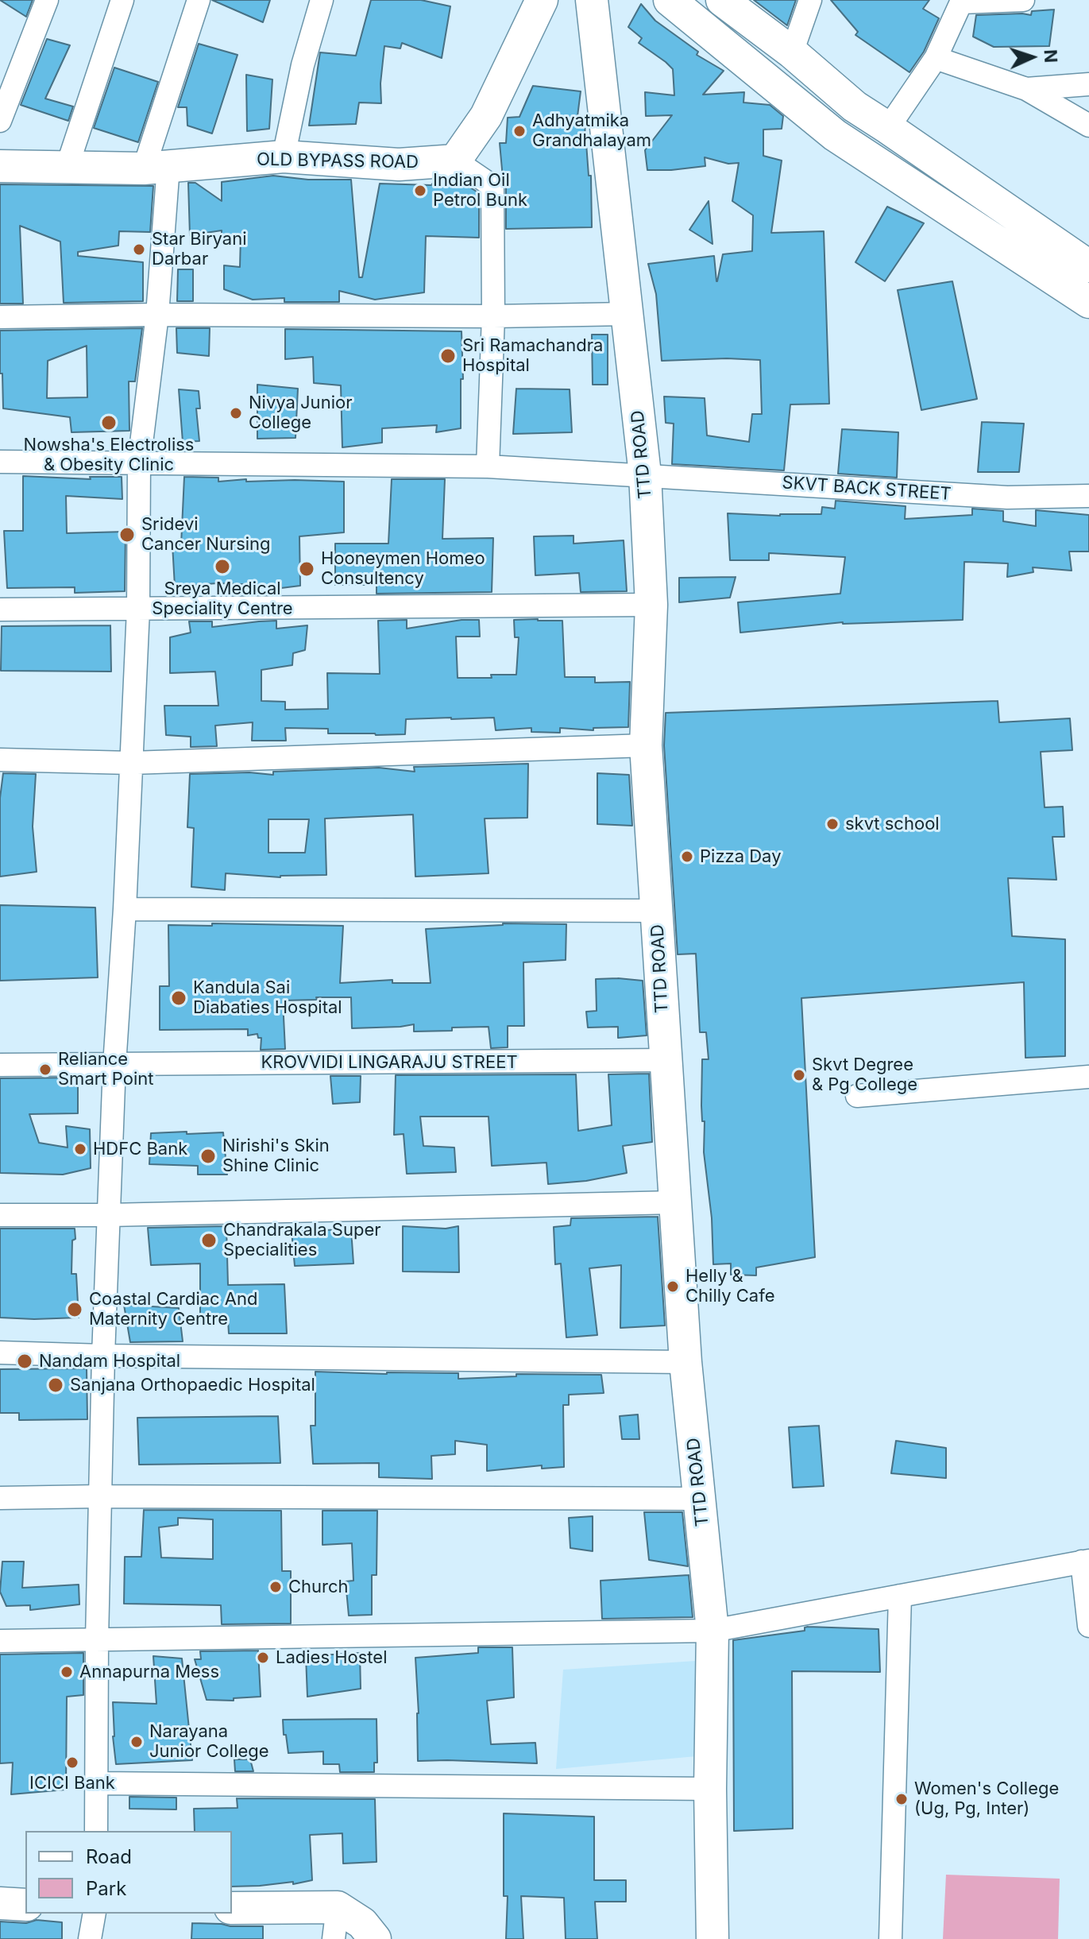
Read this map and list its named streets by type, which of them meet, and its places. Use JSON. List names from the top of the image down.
{
  "streets": {
    "street": [
      "OLD BYPASS ROAD",
      "TTD ROAD",
      "SKVT BACK STREET",
      "KROVVIDI LINGARAJU STREET"
    ]
  },
  "crossings": [
    ["TTD ROAD", "SKVT BACK STREET"],
    ["TTD ROAD", "KROVVIDI LINGARAJU STREET"]
  ],
  "places": [
    "Adhyatmika Grandhalayam",
    "Indian Oil Petrol Bunk",
    "Star Biryani Darbar",
    "Sri Ramachandra Hospital",
    "Nivya Junior College",
    "Nowsha's Electroliss & Obesity Clinic",
    "Sridevi Cancer Nursing",
    "Sreya Medical Speciality Centre",
    "Hooneymen Homeo Consultency",
    "skvt school",
    "Pizza Day",
    "Kandula Sai Diabaties Hospital",
    "Reliance Smart Point",
    "Skvt Degree & Pg College",
    "HDFC Bank",
    "Nirishi's Skin Shine Clinic",
    "Chandrakala Super Specialities",
    "Helly & Chilly Cafe",
    "Coastal Cardiac And Maternity Centre",
    "Nandam Hospital",
    "Sanjana Orthopaedic Hospital",
    "Church",
    "Ladies Hostel",
    "Annapurna Mess",
    "Narayana Junior College",
    "ICICI Bank",
    "Women's College (Ug, Pg, Inter)"
  ],
  "legend": ["Road", "Park"],
  "north": "right"
}
